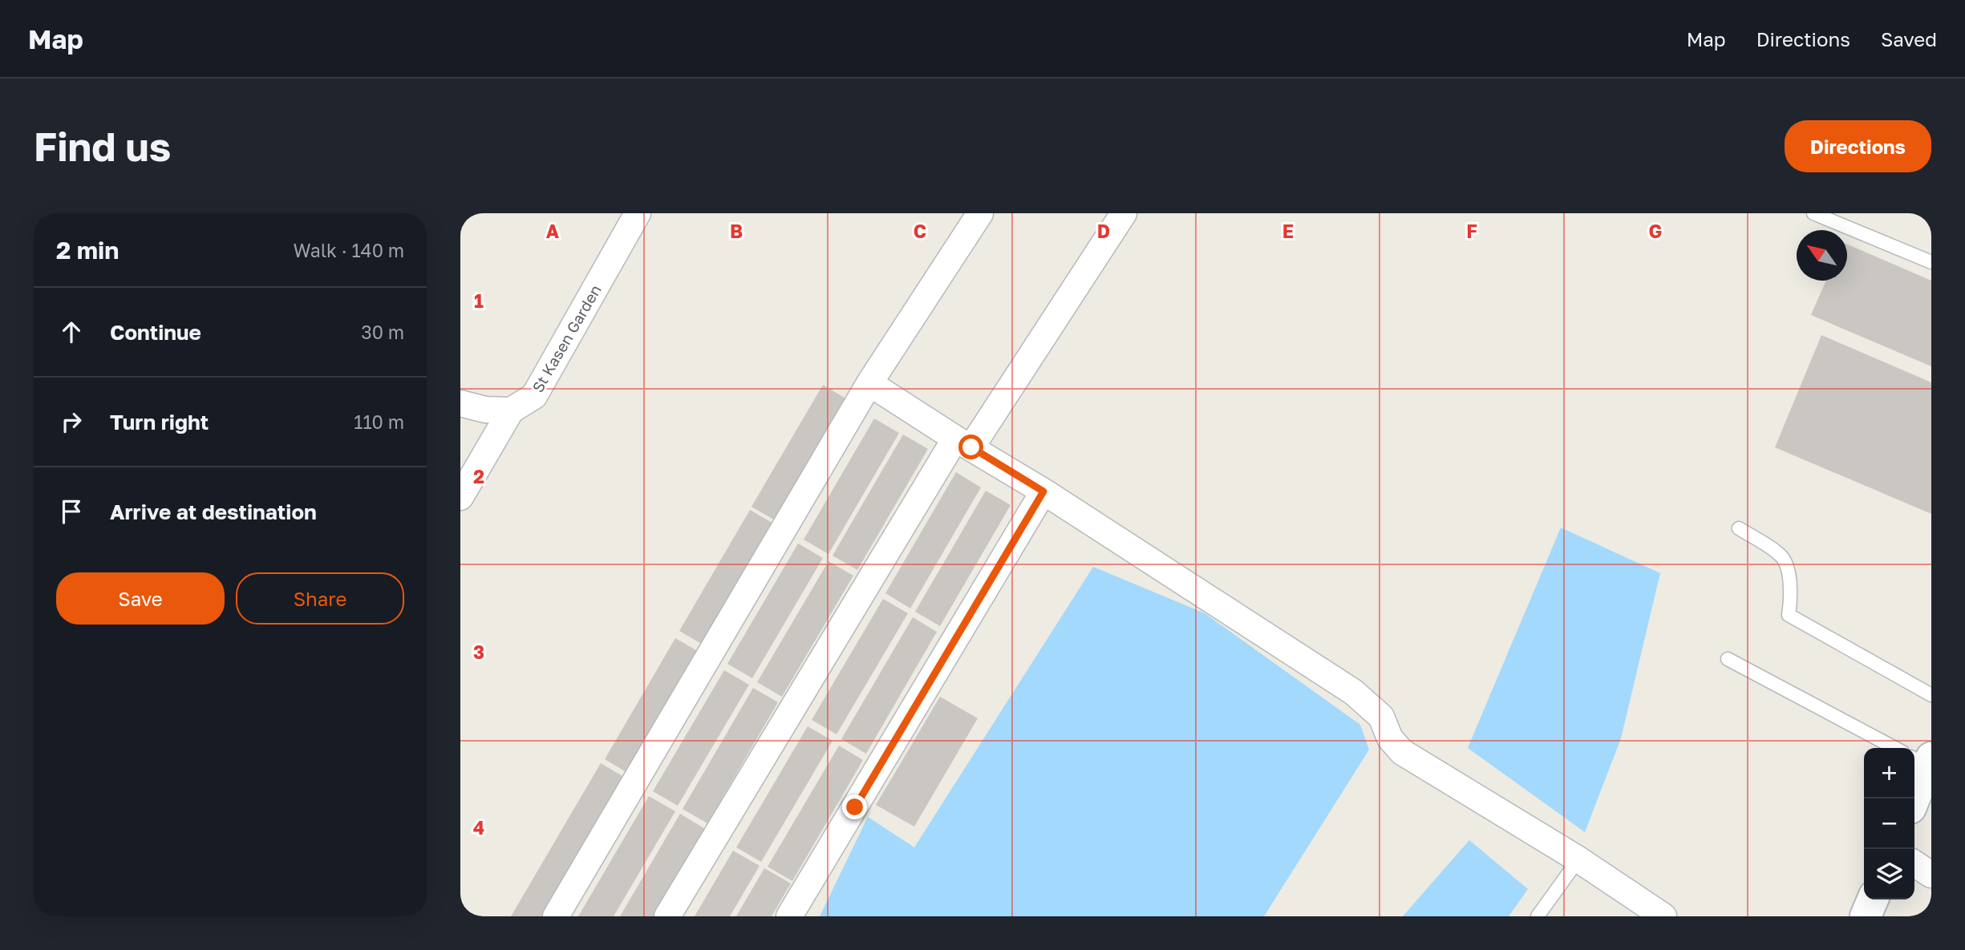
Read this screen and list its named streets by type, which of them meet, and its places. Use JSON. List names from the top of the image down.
{
  "streets": {
    "street": ["St Kasen Garden"]
  },
  "north": "top left",
  "page": {
    "header": "Map",
    "nav": ["Map", "Directions", "Saved"],
    "buttons": [
      "Directions",
      ["Save", "Share"]
    ],
    "title": "Find us",
    "heading": ["2 min", "Walk · 140 m"],
    "list": [
      ["Continue", "30 m"],
      ["Turn right", "110 m"],
      "Arrive at destination"
    ],
    "map_buttons": ["+", "−"]
  },
  "grid": {
    "columns": [
      "A",
      "B",
      "C",
      "D",
      "E",
      "F",
      "G"
    ],
    "rows": [
      "1",
      "2",
      "3",
      "4"
    ]
  }
}
